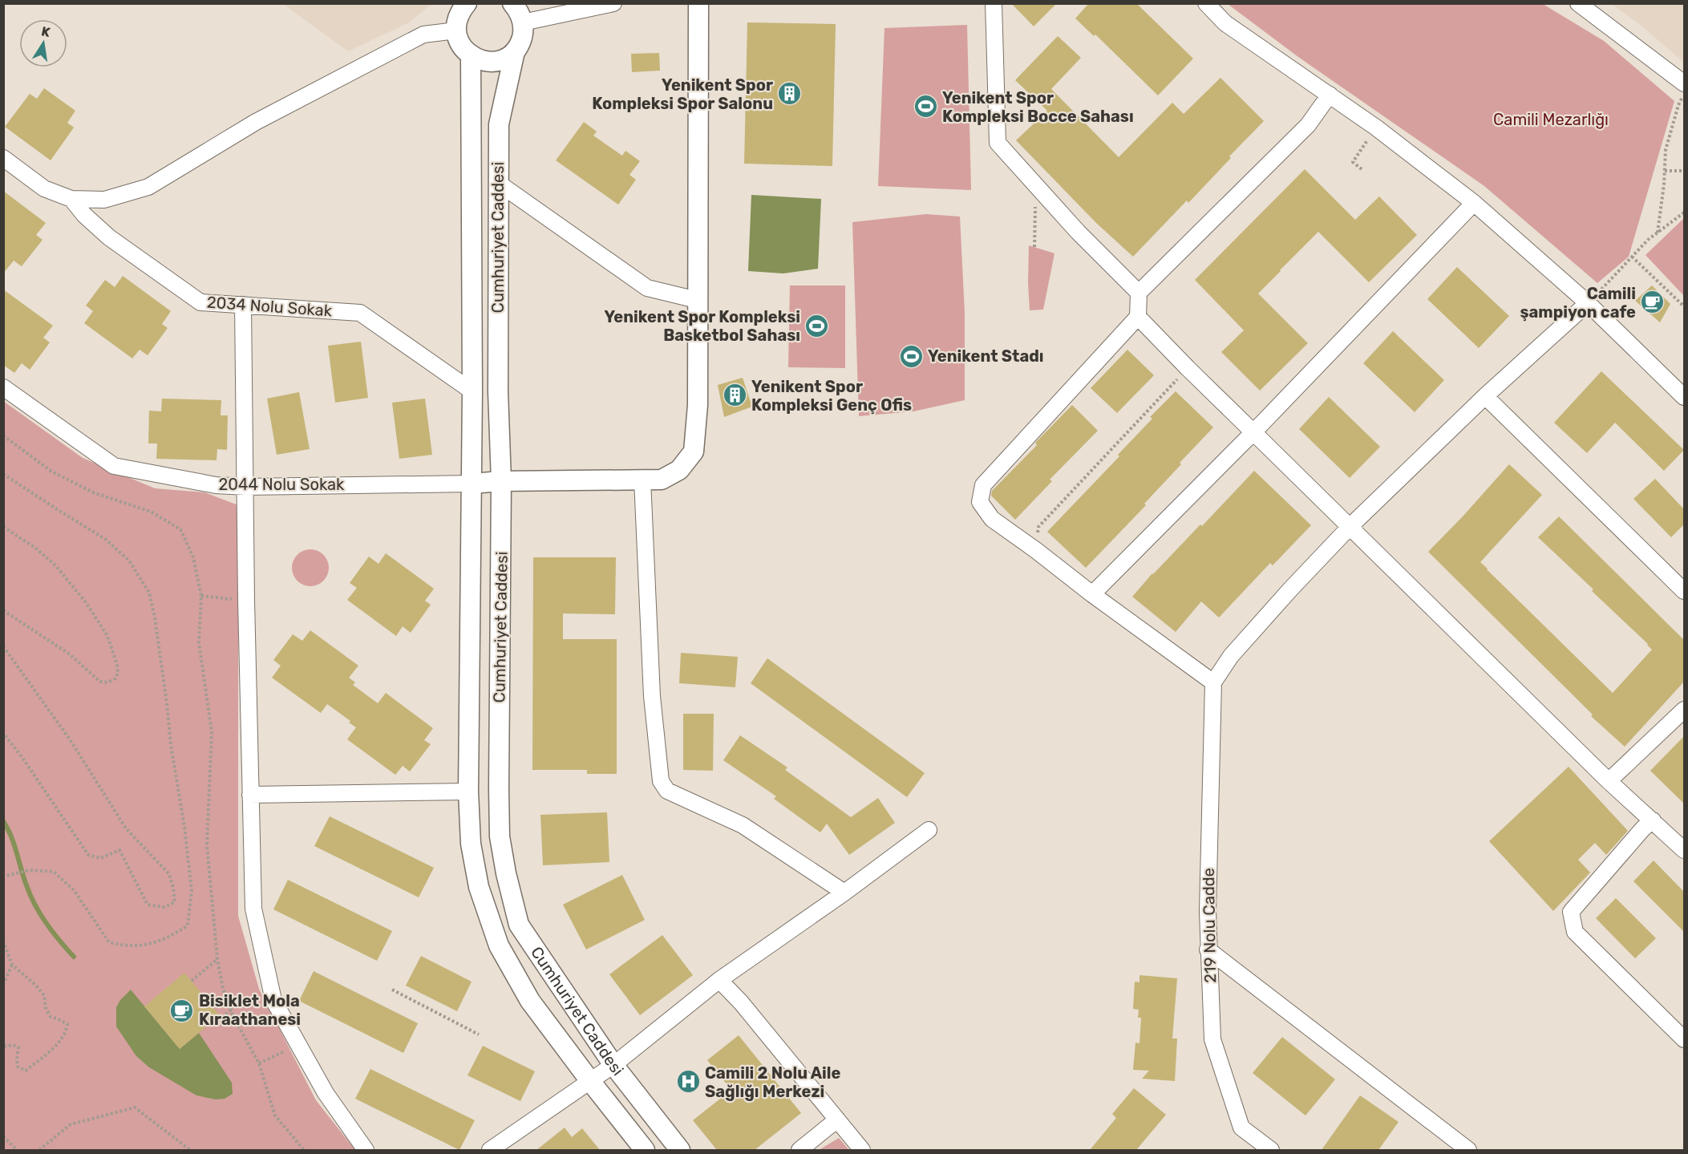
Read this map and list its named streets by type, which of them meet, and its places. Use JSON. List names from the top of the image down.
{
  "streets": {
    "street": [
      "Cumhuriyet Caddesi",
      "2034 Nolu Sokak",
      "2044 Nolu Sokak",
      "219 Nolu Cadde"
    ]
  },
  "crossings": [
    ["Cumhuriyet Caddesi", "2034 Nolu Sokak"],
    ["Cumhuriyet Caddesi", "2044 Nolu Sokak"]
  ],
  "parks": ["Camili Mezarlığı"],
  "places": {
    "building": ["Yenikent Spor Kompleksi Spor Salonu", "Yenikent Spor Kompleksi Genç Ofis"],
    "sports": ["Yenikent Spor Kompleksi Bocce Sahası", "Yenikent Spor Kompleksi Basketbol Sahası", "Yenikent Stadı"],
    "cafe": ["Camili şampiyon cafe", "Bisiklet Mola Kıraathanesi"],
    "hospital": ["Camili 2 Nolu Aile Sağlığı Merkezi"]
  },
  "north": "top"
}
